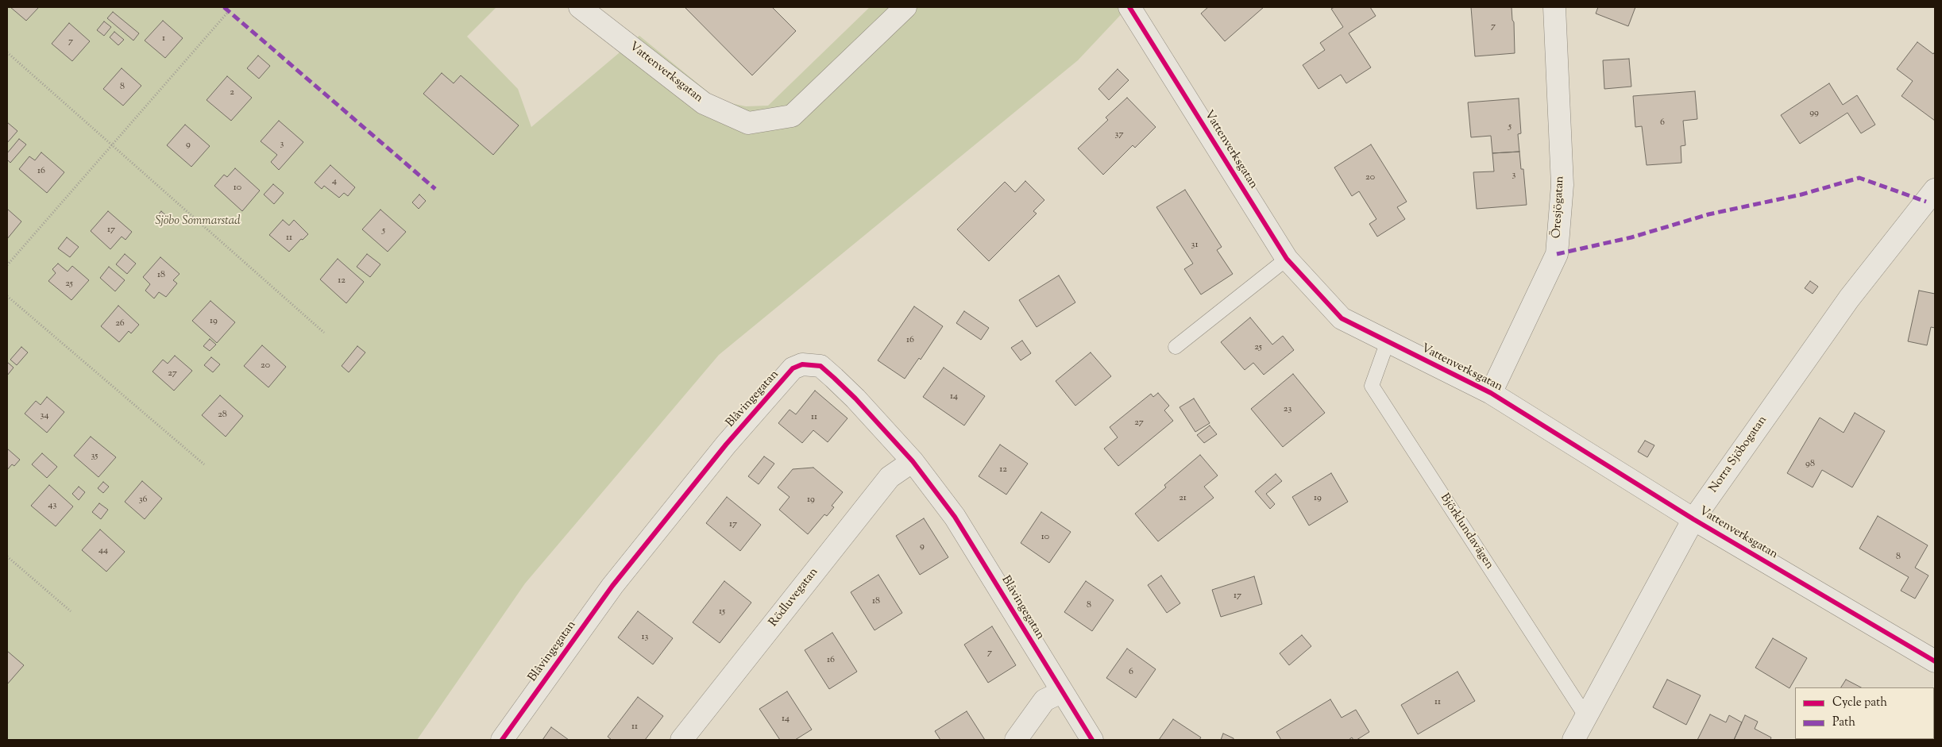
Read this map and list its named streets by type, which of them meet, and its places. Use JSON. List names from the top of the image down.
{
  "streets": {
    "street": [
      "Vattenverksgatan",
      "Öresjögatan",
      "Blåvingegatan",
      "Norra Sjöbogatan",
      "Rödluvegatan"
    ],
    "lane": ["Björklundavägen"]
  },
  "crossings": [
    ["Vattenverksgatan", "Öresjögatan"],
    ["Vattenverksgatan", "Norra Sjöbogatan"],
    ["Vattenverksgatan", "Björklundavägen"],
    ["Blåvingegatan", "Rödluvegatan"],
    ["Norra Sjöbogatan", "Björklundavägen"]
  ],
  "parks": ["Sjöbo Sommarstad"],
  "house_numbers": [
    "7",
    "1",
    "7",
    "8",
    "2",
    "99",
    "6",
    "5",
    "37",
    "3",
    "9",
    "16",
    "3",
    "20",
    "4",
    "10",
    "17",
    "5",
    "11",
    "31",
    "18",
    "12",
    "25",
    "19",
    "26",
    "16",
    "25",
    "20",
    "27",
    "14",
    "23",
    "28",
    "34",
    "11",
    "27",
    "35",
    "98",
    "12",
    "21",
    "19",
    "36",
    "19",
    "43",
    "17",
    "10",
    "9",
    "44",
    "8",
    "17",
    "18",
    "8",
    "15",
    "13",
    "7",
    "16",
    "6",
    "11",
    "14",
    "11"
  ],
  "legend": ["Cycle path", "Path"]
}
